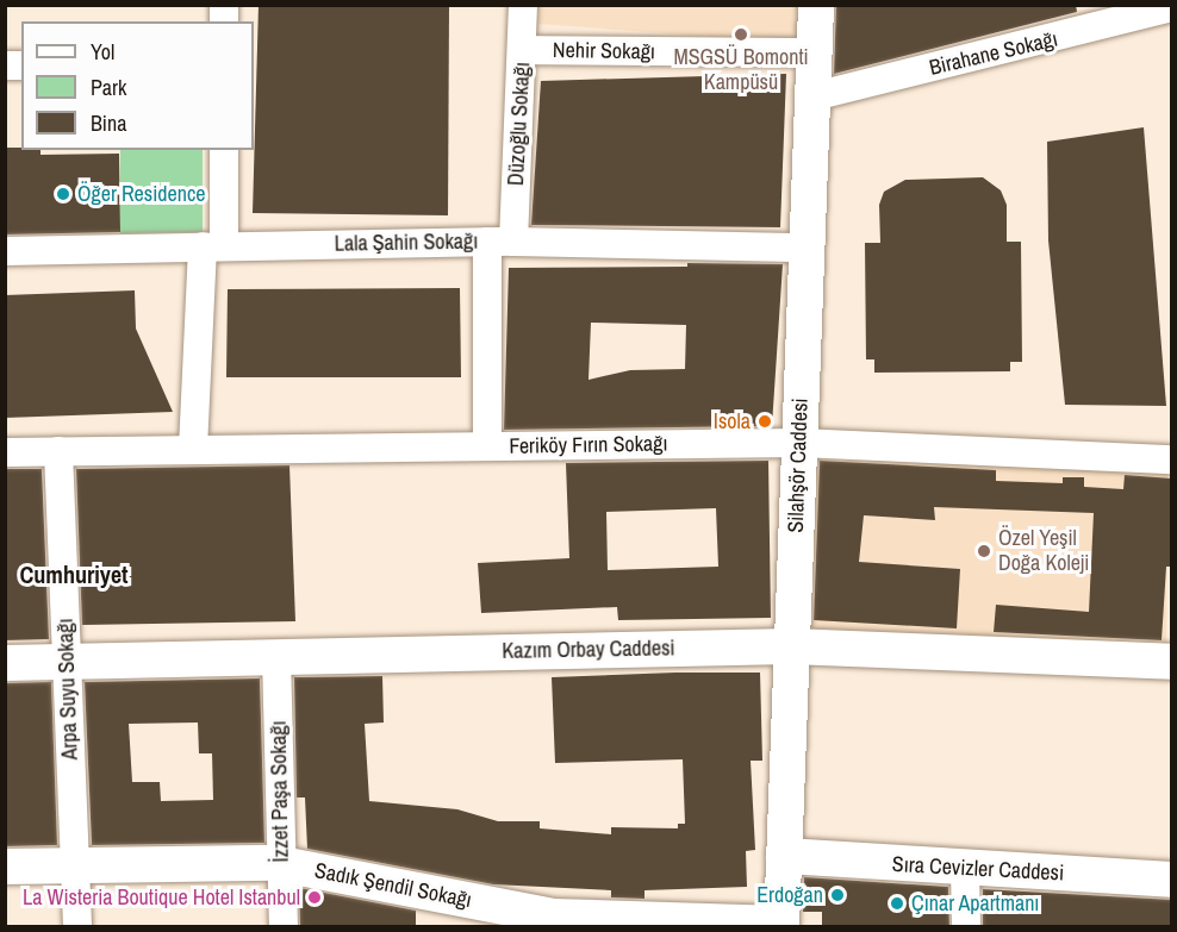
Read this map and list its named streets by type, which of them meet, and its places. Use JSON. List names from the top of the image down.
{
  "streets": {
    "street": [
      "Nehir Sokağı",
      "Birahane Sokağı",
      "Düzoğlu Sokağı",
      "Lala Şahin Sokağı",
      "Feriköy Fırın Sokağı",
      "Silahşör Caddesi",
      "Kazım Orbay Caddesi",
      "Arpa Suyu Sokağı",
      "İzzet Paşa Sokağı",
      "Sıra Cevizler Caddesi",
      "Sadık Şendil Sokağı"
    ]
  },
  "crossings": [
    ["Nehir Sokağı", "Düzoğlu Sokağı"],
    ["Nehir Sokağı", "Silahşör Caddesi"],
    ["Birahane Sokağı", "Silahşör Caddesi"],
    ["Düzoğlu Sokağı", "Lala Şahin Sokağı"],
    ["Düzoğlu Sokağı", "Feriköy Fırın Sokağı"],
    ["Lala Şahin Sokağı", "Silahşör Caddesi"],
    ["Feriköy Fırın Sokağı", "Silahşör Caddesi"],
    ["Feriköy Fırın Sokağı", "Arpa Suyu Sokağı"],
    ["Silahşör Caddesi", "Kazım Orbay Caddesi"],
    ["Silahşör Caddesi", "Sıra Cevizler Caddesi"],
    ["Silahşör Caddesi", "Sadık Şendil Sokağı"],
    ["Kazım Orbay Caddesi", "Arpa Suyu Sokağı"],
    ["Kazım Orbay Caddesi", "İzzet Paşa Sokağı"],
    ["Arpa Suyu Sokağı", "Sadık Şendil Sokağı"],
    ["İzzet Paşa Sokağı", "Sadık Şendil Sokağı"]
  ],
  "districts": ["Cumhuriyet"],
  "places": [
    "MSGSÜ Bomonti Kampüsü",
    "Öğer Residence",
    "Isola",
    "Özel Yeşil Doğa Koleji",
    "Erdoğan",
    "La Wisteria Boutique Hotel Istanbul",
    "Çınar Apartmanı"
  ],
  "legend": ["Yol", "Park", "Bina"]
}
